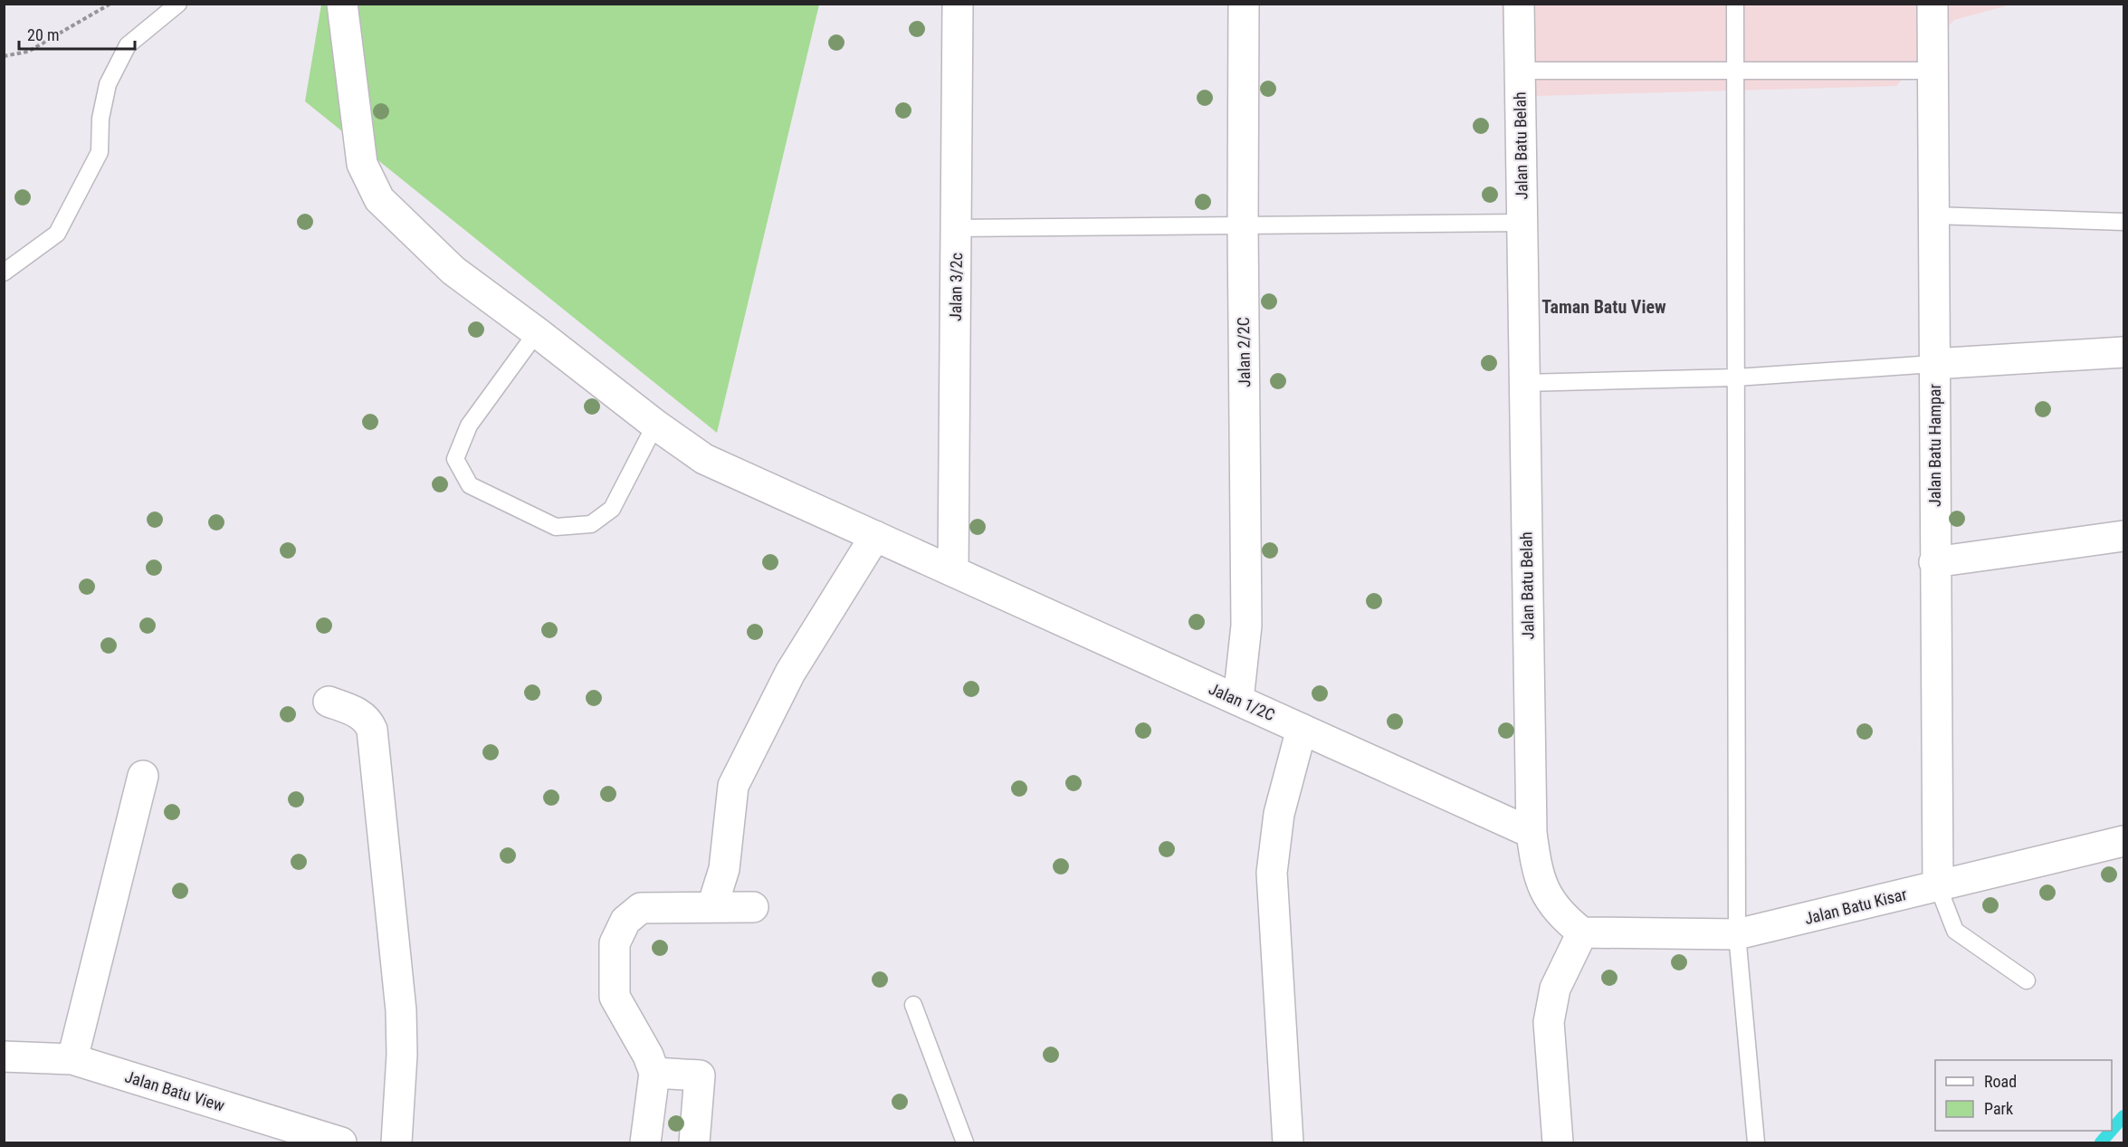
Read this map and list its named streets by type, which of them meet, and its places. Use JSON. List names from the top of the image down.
{
  "streets": {
    "street": [
      "Jalan Batu Belah",
      "Jalan 3/2c",
      "Jalan 2/2C",
      "Jalan Batu Hampar",
      "Jalan 1/2C",
      "Jalan Batu Kisar",
      "Jalan Batu View"
    ]
  },
  "crossings": [
    ["Jalan Batu Belah", "Jalan 1/2C"],
    ["Jalan Batu Belah", "Jalan Batu Kisar"],
    ["Jalan 3/2c", "Jalan 1/2C"],
    ["Jalan 2/2C", "Jalan 1/2C"],
    ["Jalan Batu Hampar", "Jalan Batu Kisar"]
  ],
  "districts": ["Taman Batu View"],
  "legend": ["Road", "Park"],
  "scale_bar": "20 m"
}
